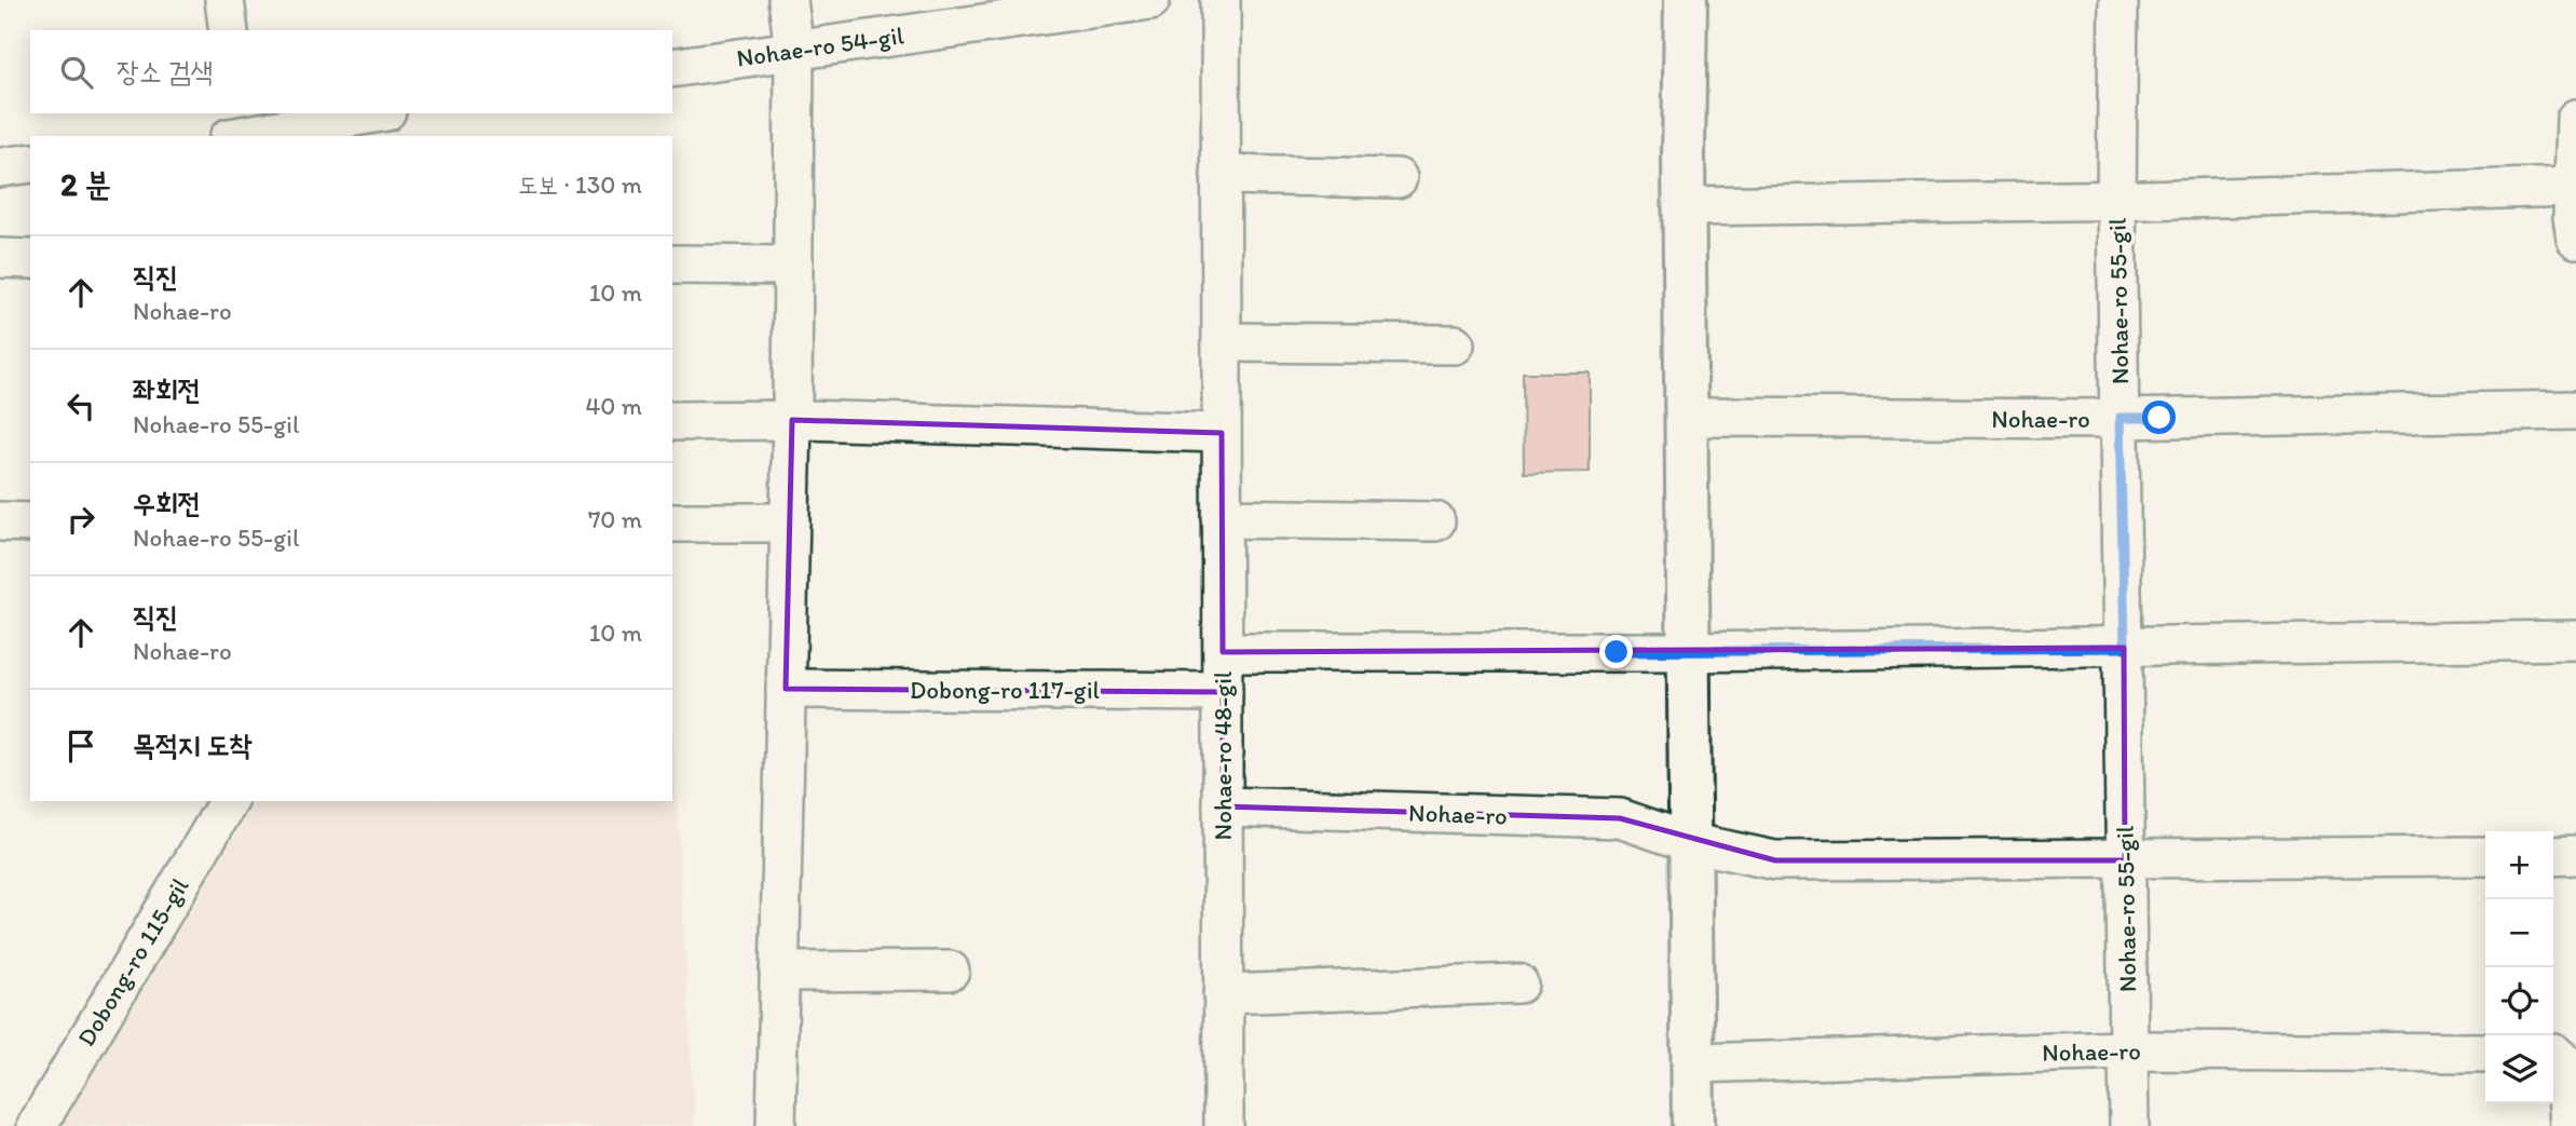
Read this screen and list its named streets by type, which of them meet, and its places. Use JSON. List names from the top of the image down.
{
  "streets": {
    "street": [
      "Nohae-ro 54-gil",
      "Nohae-ro 55-gil",
      "Nohae-ro",
      "Dobong-ro 117-gil",
      "Nohae-ro 48-gil",
      "Dobong-ro 115-gil"
    ]
  },
  "crossings": [
    ["Nohae-ro 55-gil", "Nohae-ro"],
    ["Nohae-ro", "Nohae-ro 48-gil"],
    ["Dobong-ro 117-gil", "Nohae-ro 48-gil"]
  ],
  "page": {
    "search": "장소 검색",
    "heading": ["2 분", "도보 · 130 m"],
    "list": [
      ["직진", "Nohae-ro", "10 m"],
      ["좌회전", "Nohae-ro 55-gil", "40 m"],
      ["우회전", "Nohae-ro 55-gil", "70 m"],
      ["직진", "Nohae-ro", "10 m"],
      "목적지 도착"
    ],
    "map_buttons": ["+", "−"]
  }
}
